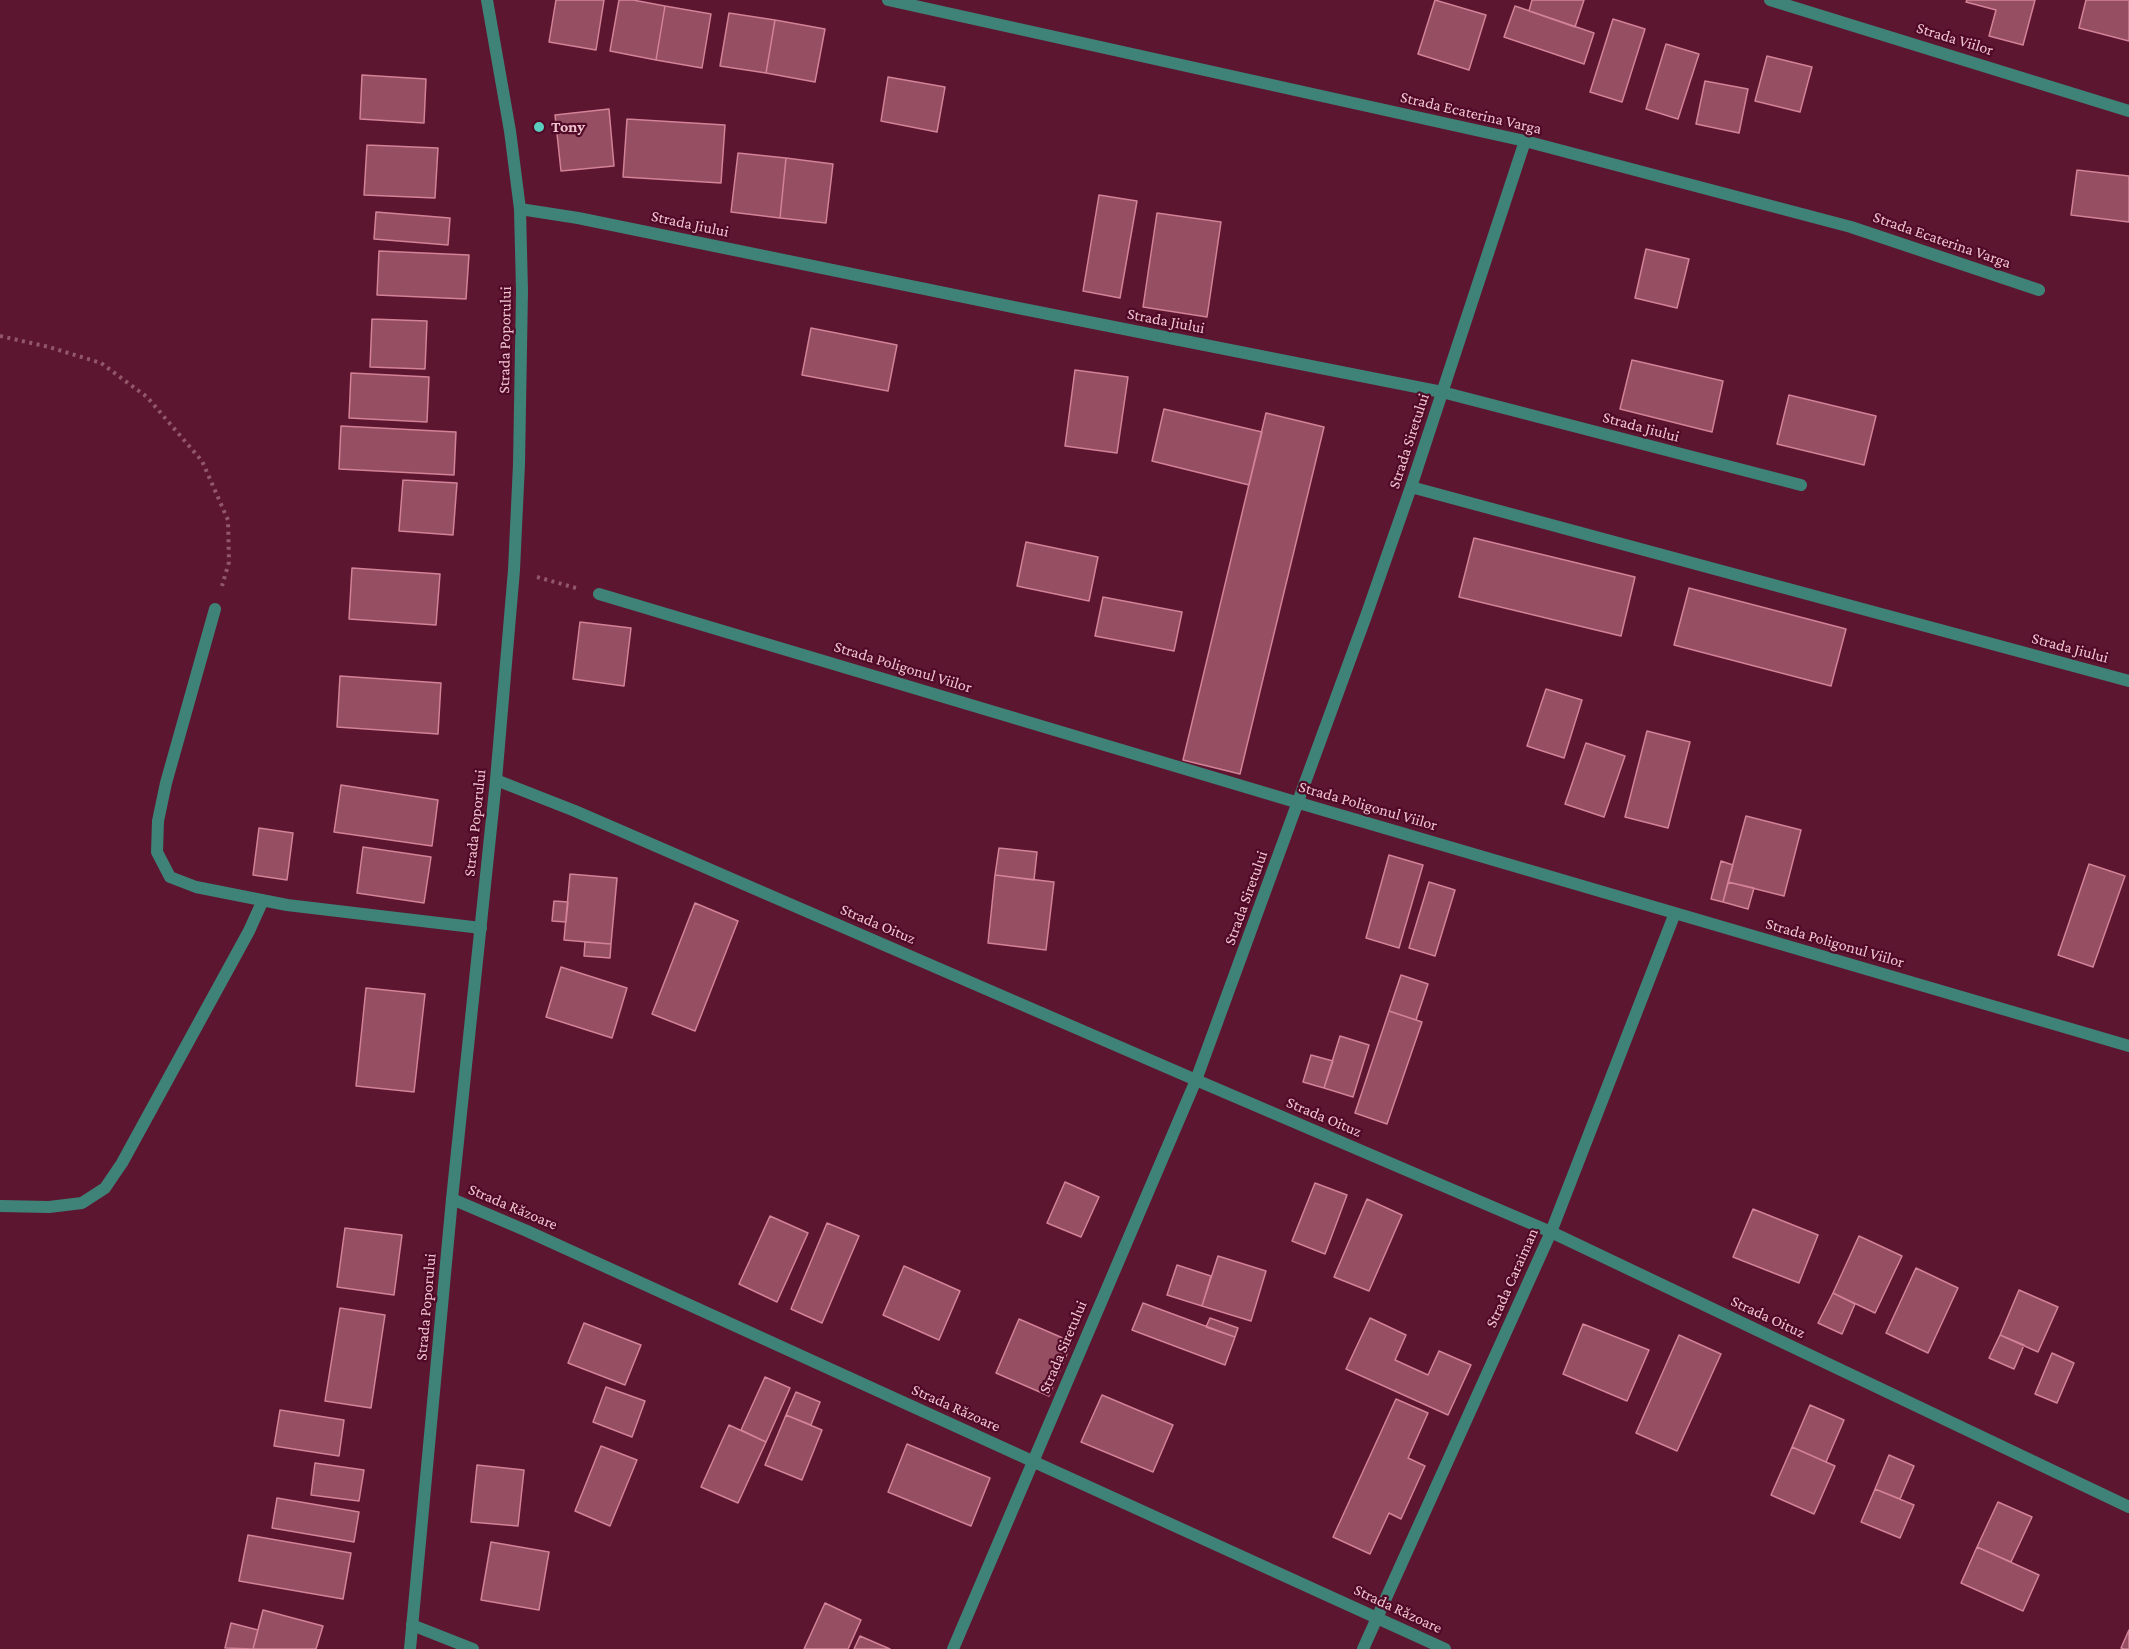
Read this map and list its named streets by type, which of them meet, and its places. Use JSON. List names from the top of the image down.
{
  "streets": {
    "street": [
      "Strada Viilor",
      "Strada Ecaterina Varga",
      "Strada Jiului",
      "Strada Poporului",
      "Strada Siretului",
      "Strada Poligonul Viilor",
      "Strada Oituz",
      "Strada Răzoare",
      "Strada Caraiman"
    ]
  },
  "crossings": [
    ["Strada Ecaterina Varga", "Strada Siretului"],
    ["Strada Jiului", "Strada Poporului"],
    ["Strada Jiului", "Strada Siretului"],
    ["Strada Poporului", "Strada Oituz"],
    ["Strada Poporului", "Strada Răzoare"],
    ["Strada Siretului", "Strada Poligonul Viilor"],
    ["Strada Siretului", "Strada Oituz"],
    ["Strada Siretului", "Strada Răzoare"],
    ["Strada Poligonul Viilor", "Strada Caraiman"],
    ["Strada Oituz", "Strada Caraiman"],
    ["Strada Răzoare", "Strada Caraiman"]
  ],
  "places": ["Tony"]
}
